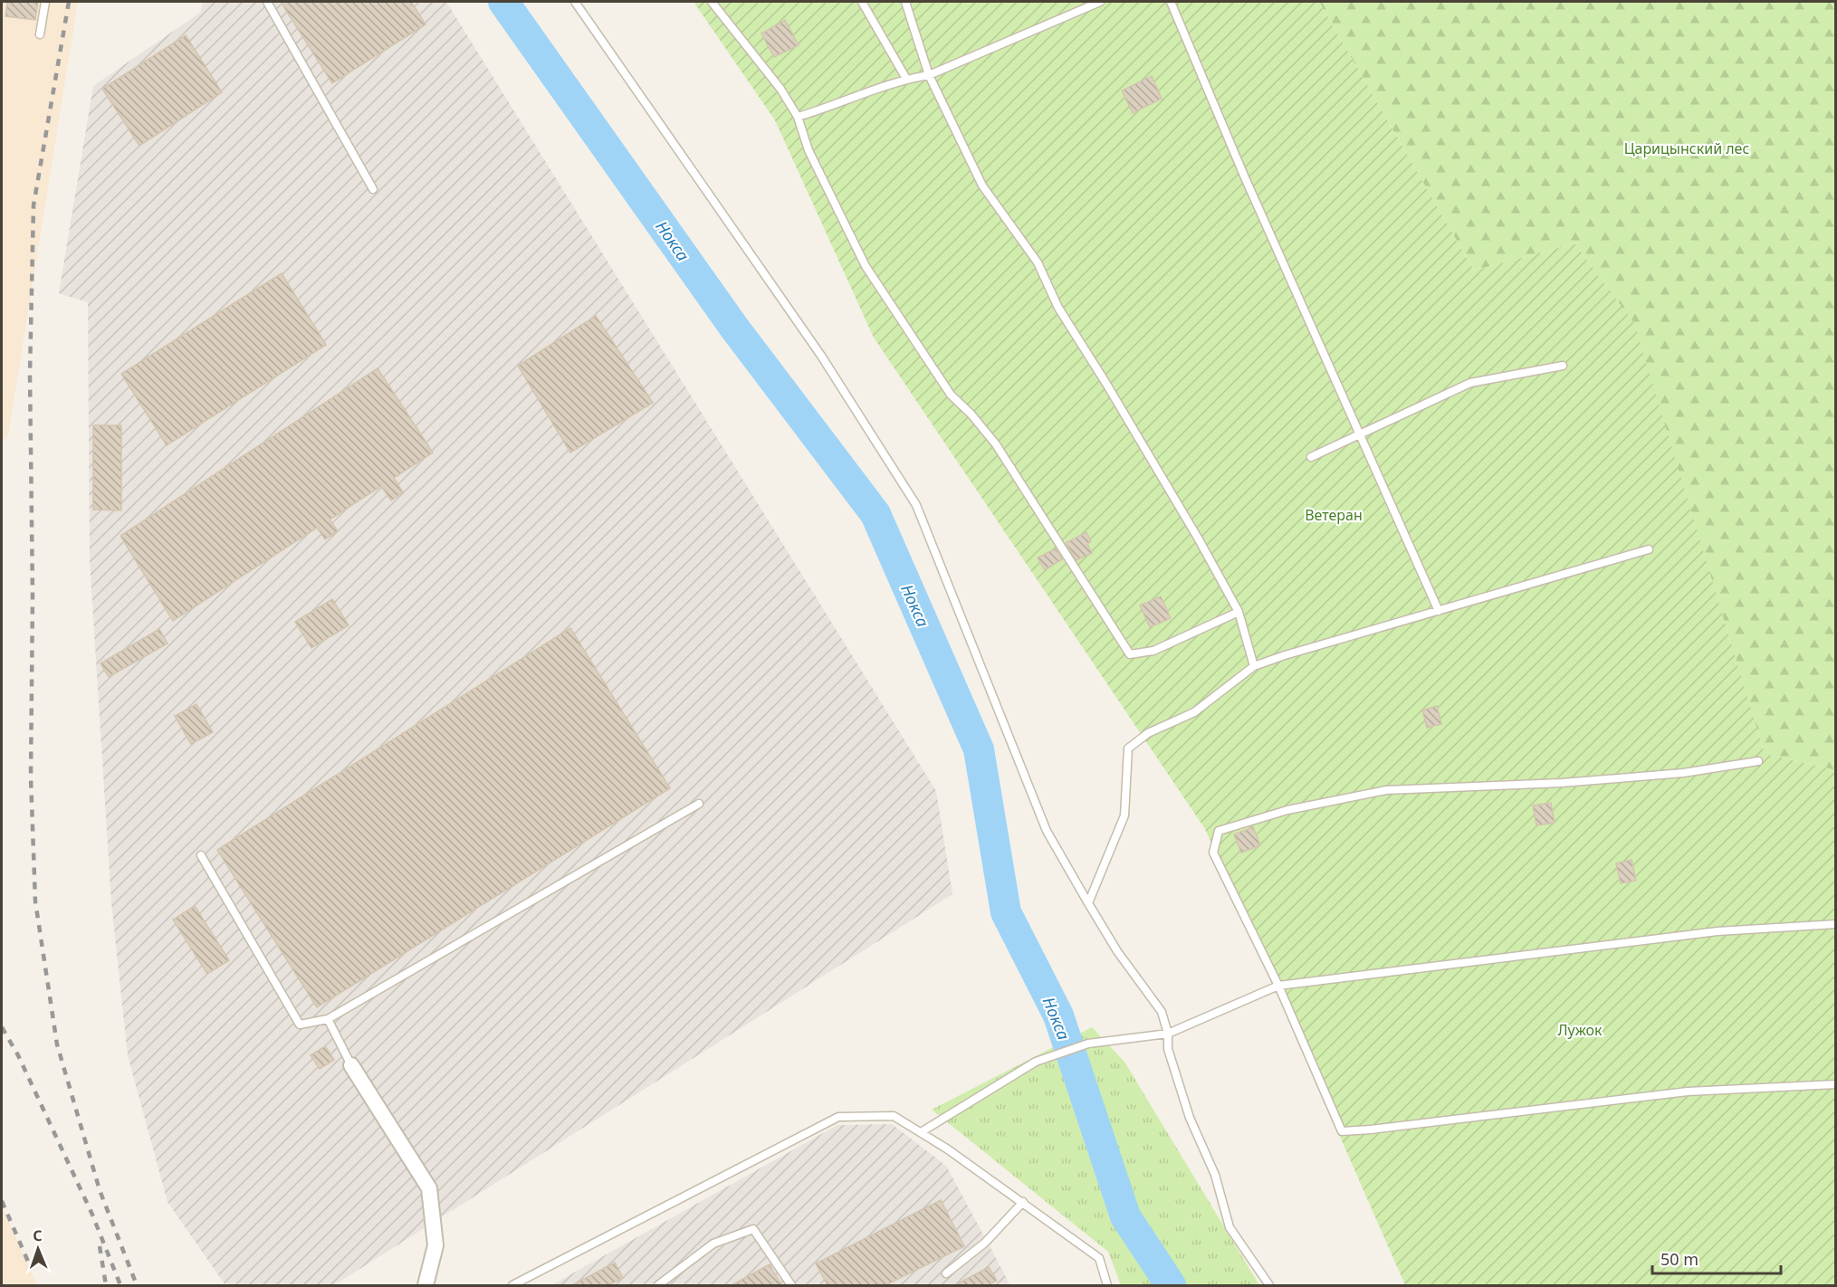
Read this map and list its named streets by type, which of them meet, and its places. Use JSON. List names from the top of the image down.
{
  "water": ["Нокса"],
  "parks": ["Царицынский лес", "Ветеран", "Лужок"],
  "scale_bar": "50 m",
  "north": "top"
}
